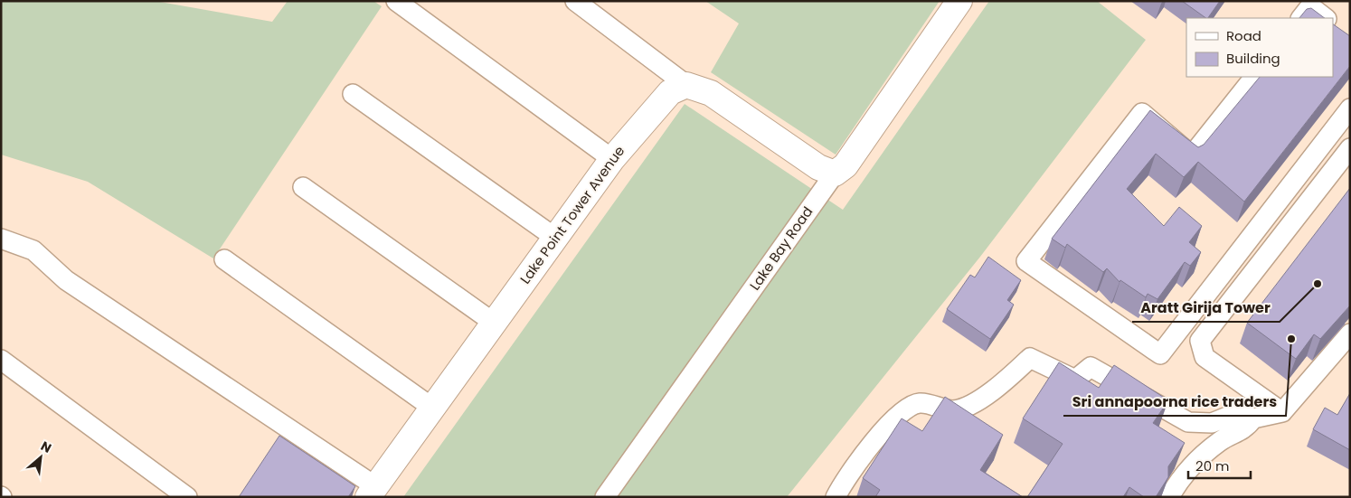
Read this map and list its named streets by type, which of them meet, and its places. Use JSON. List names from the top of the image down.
{
  "streets": {
    "street": ["Lake Point Tower Avenue", "Lake Bay Road"]
  },
  "places": ["Aratt Girija Tower", "Sri annapoorna rice traders"],
  "legend": ["Road", "Building"],
  "scale_bar": "20 m",
  "north": "top right"
}
